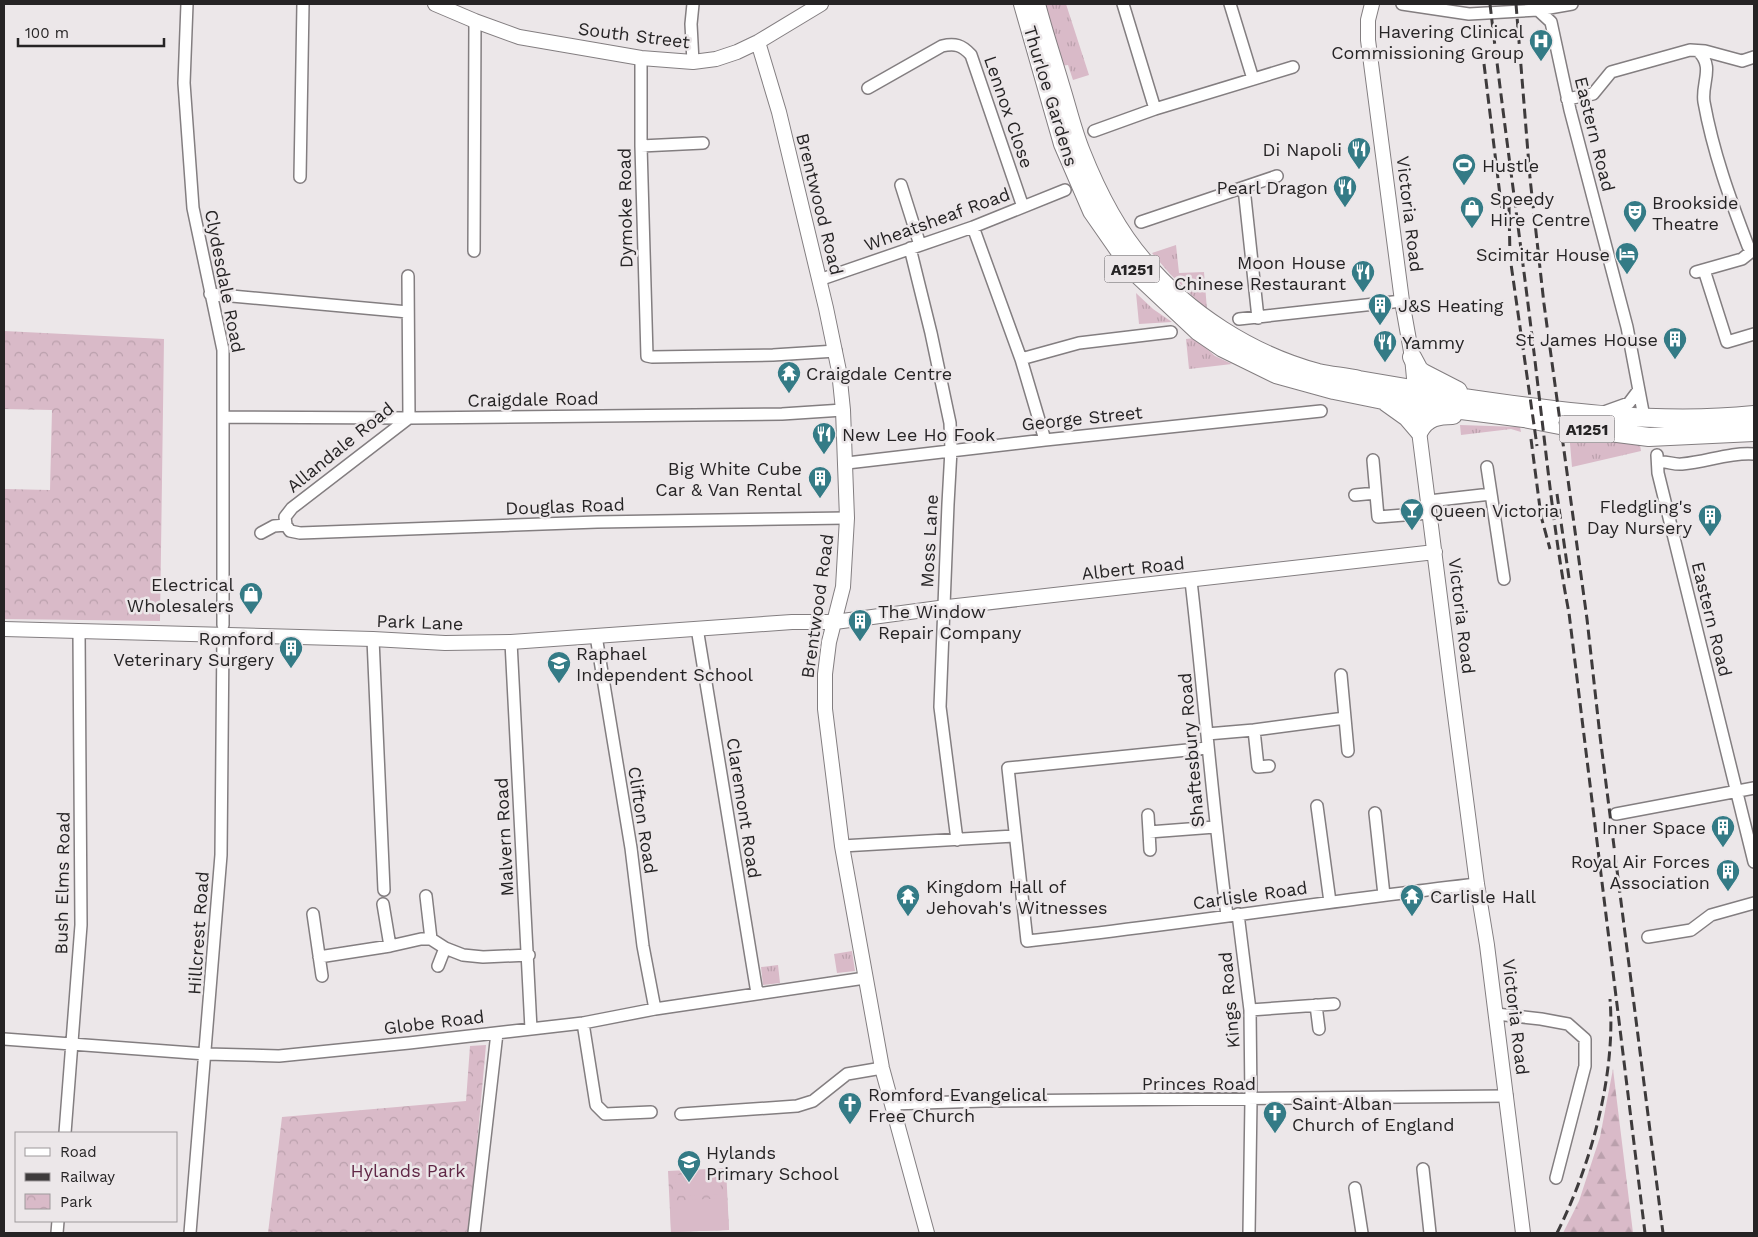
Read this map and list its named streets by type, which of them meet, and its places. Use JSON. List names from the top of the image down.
{
  "streets": {
    "main road": ["Thurloe Gardens", "A1251"],
    "street": [
      "South Street",
      "Lennox Close",
      "Eastern Road",
      "Brentwood Road",
      "Dymoke Road",
      "Victoria Road",
      "Wheatsheaf Road",
      "Clydesdale Road",
      "Craigdale Road",
      "George Street",
      "Allandale Road",
      "Douglas Road",
      "Moss Lane",
      "Albert Road",
      "Park Lane",
      "Shaftesbury Road",
      "Claremont Road",
      "Clifton Road",
      "Malvern Road",
      "Bush Elms Road",
      "Carlisle Road",
      "Hillcrest Road",
      "Kings Road",
      "Globe Road",
      "Princes Road"
    ]
  },
  "crossings": [
    ["South Street", "Brentwood Road"],
    ["South Street", "Dymoke Road"],
    ["Thurloe Gardens", "Victoria Road"],
    ["Thurloe Gardens", "A1251"],
    ["Lennox Close", "Wheatsheaf Road"],
    ["Eastern Road", "A1251"],
    ["Brentwood Road", "Dymoke Road"],
    ["Brentwood Road", "Wheatsheaf Road"],
    ["Brentwood Road", "Craigdale Road"],
    ["Brentwood Road", "George Street"],
    ["Brentwood Road", "Douglas Road"],
    ["Brentwood Road", "Albert Road"],
    ["Brentwood Road", "Park Lane"],
    ["Brentwood Road", "Globe Road"],
    ["Brentwood Road", "Princes Road"],
    ["Victoria Road", "A1251"],
    ["Victoria Road", "Albert Road"],
    ["Victoria Road", "Carlisle Road"],
    ["Victoria Road", "Princes Road"],
    ["Wheatsheaf Road", "Moss Lane"],
    ["Clydesdale Road", "Craigdale Road"],
    ["Clydesdale Road", "Park Lane"],
    ["Clydesdale Road", "Hillcrest Road"],
    ["Craigdale Road", "Allandale Road"],
    ["George Street", "Moss Lane"],
    ["Allandale Road", "Douglas Road"],
    ["Moss Lane", "Albert Road"],
    ["Albert Road", "Park Lane"],
    ["Albert Road", "Shaftesbury Road"],
    ["Park Lane", "Claremont Road"],
    ["Park Lane", "Clifton Road"],
    ["Park Lane", "Malvern Road"],
    ["Park Lane", "Bush Elms Road"],
    ["Park Lane", "Hillcrest Road"],
    ["Shaftesbury Road", "Carlisle Road"],
    ["Shaftesbury Road", "Kings Road"],
    ["Claremont Road", "Globe Road"],
    ["Clifton Road", "Globe Road"],
    ["Malvern Road", "Globe Road"],
    ["Bush Elms Road", "Globe Road"],
    ["Carlisle Road", "Kings Road"],
    ["Hillcrest Road", "Globe Road"],
    ["Kings Road", "Princes Road"]
  ],
  "parks": ["Hylands Park"],
  "places": {
    "hospital": ["Havering Clinical Commissioning Group"],
    "restaurant": [
      "Di Napoli",
      "Pearl Dragon",
      "Moon House Chinese Restaurant",
      "Yammy",
      "New Lee Ho Fook"
    ],
    "sports": ["Hustle"],
    "shop": ["Speedy Hire Centre", "Electrical Wholesalers"],
    "theatre": ["Brookside Theatre"],
    "hotel": ["Scimitar House"],
    "building": [
      "J&S Heating",
      "St James House",
      "Big White Cube Car & Van Rental",
      "Fledgling's Day Nursery",
      "The Window Repair Company",
      "Romford Veterinary Surgery",
      "Inner Space",
      "Royal Air Forces Association"
    ],
    "temple": ["Craigdale Centre", "Kingdom Hall of Jehovah's Witnesses", "Carlisle Hall"],
    "bar": ["Queen Victoria"],
    "school or university": ["Raphael Independent School", "Hylands Primary School"],
    "church": ["Romford Evangelical Free Church", "Saint Alban Church of England"]
  },
  "legend": ["Road", "Railway", "Park"],
  "scale_bar": "100 m"
}
